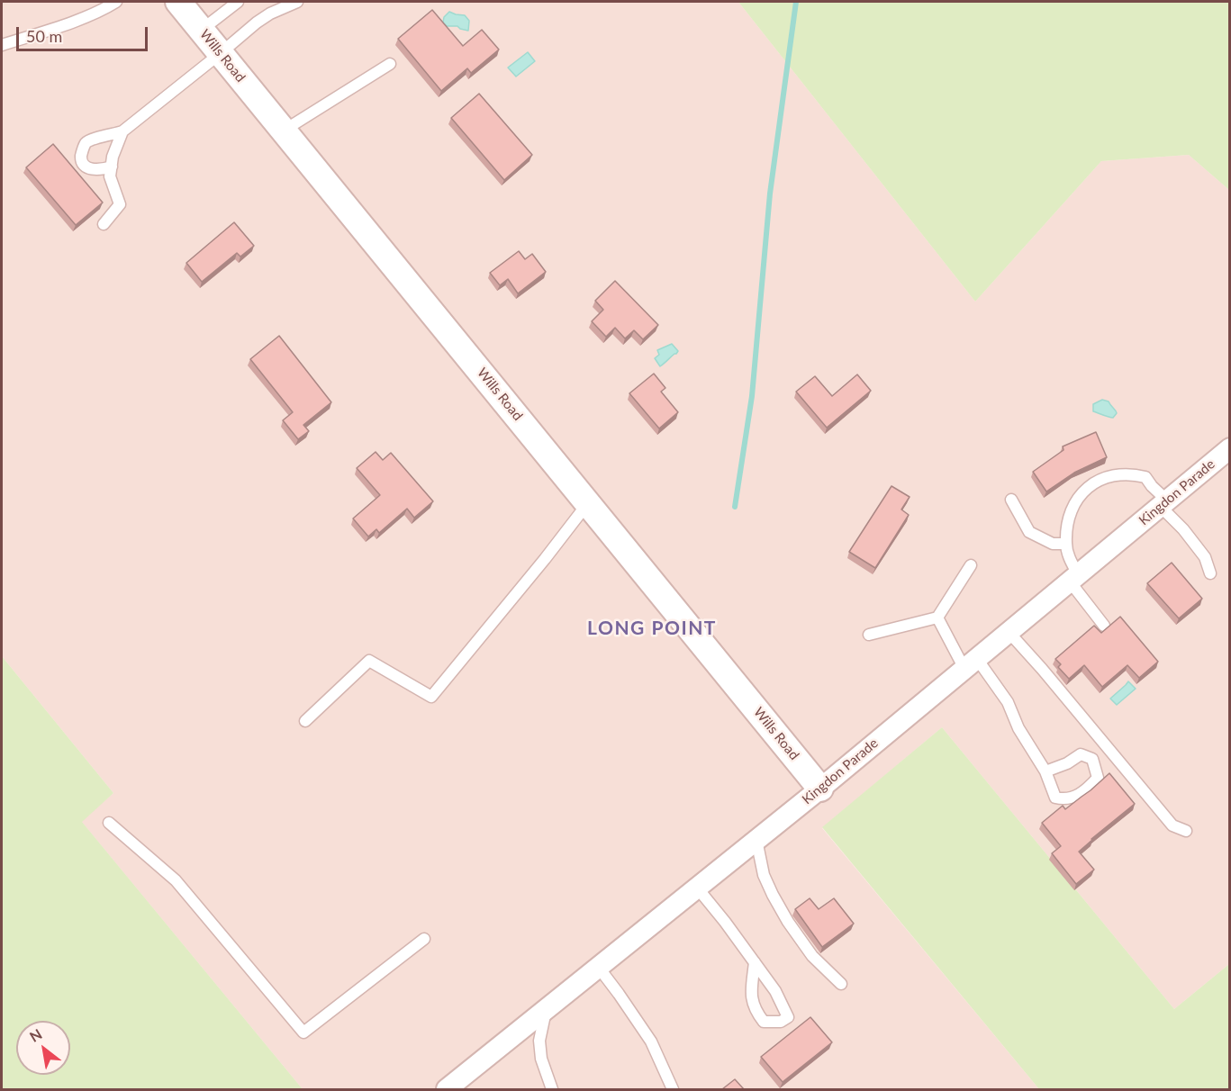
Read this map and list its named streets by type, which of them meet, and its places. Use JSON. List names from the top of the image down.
{
  "streets": {
    "street": ["Wills Road", "Kingdon Parade"]
  },
  "crossings": [
    ["Wills Road", "Kingdon Parade"]
  ],
  "districts": ["LONG POINT"],
  "scale_bar": "50 m",
  "north": "top left"
}
